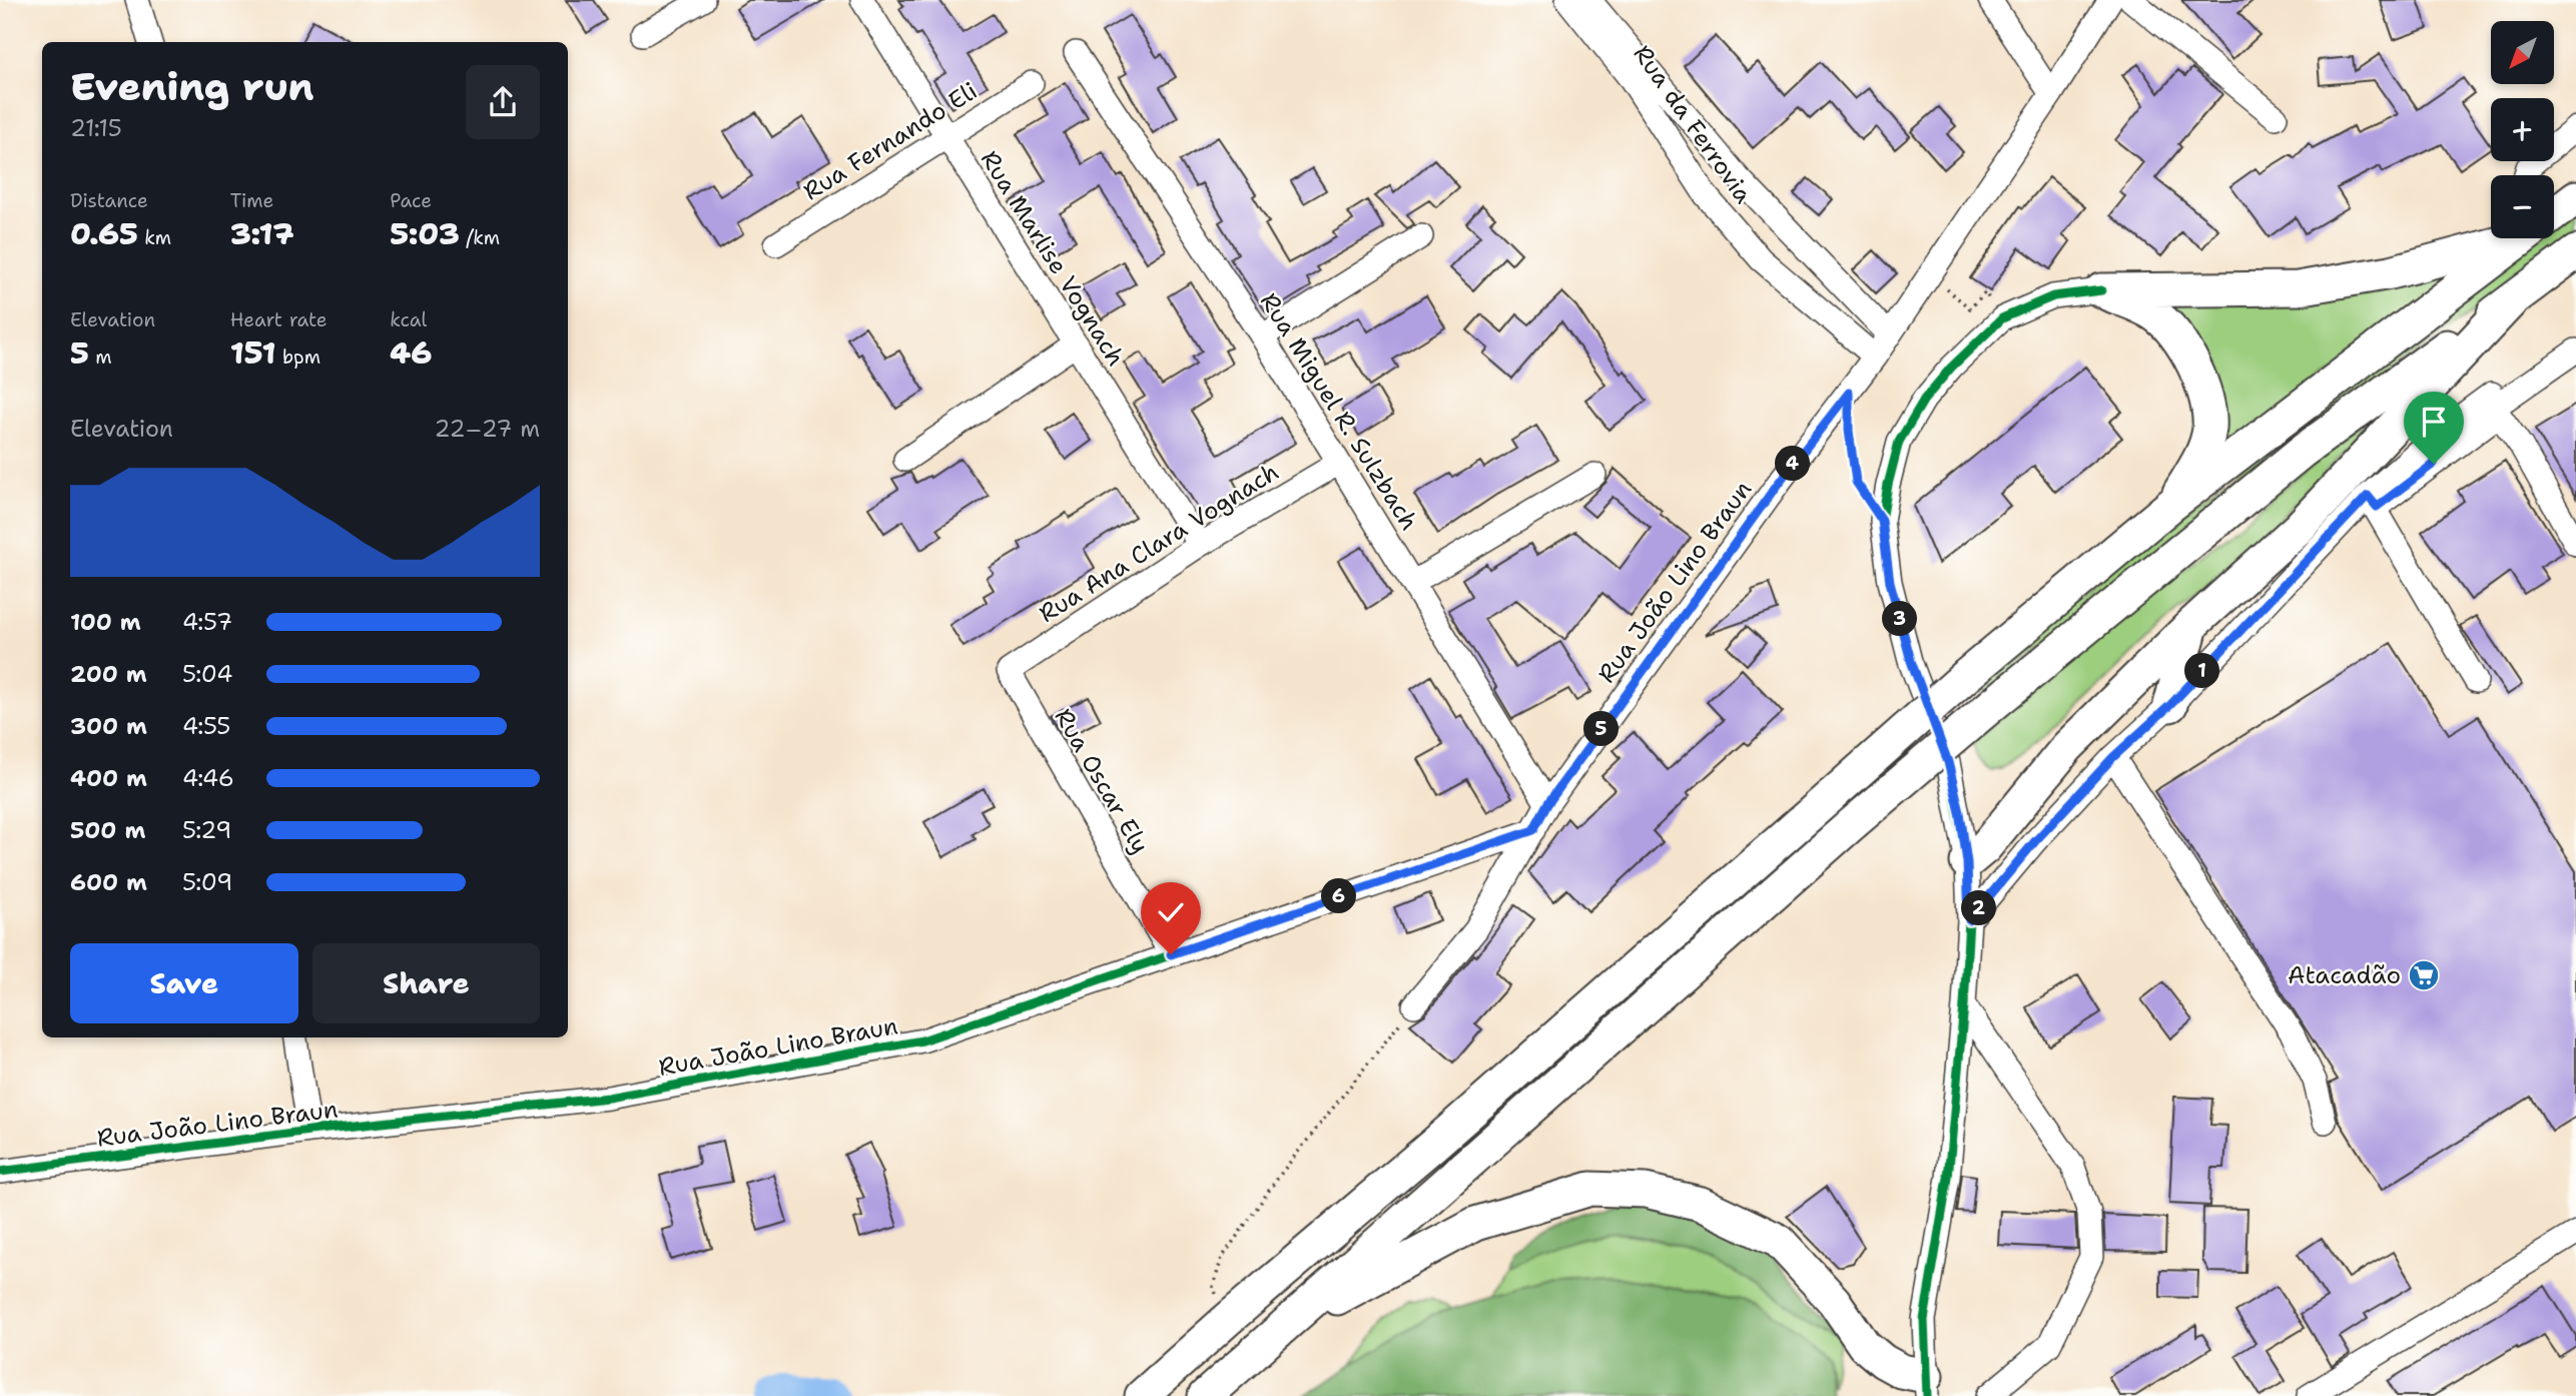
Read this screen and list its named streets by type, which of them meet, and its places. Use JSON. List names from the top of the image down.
{
  "streets": {
    "street": [
      "Rua da Ferrovia",
      "Rua Fernando Eli",
      "Rua Marlise Vognach",
      "Rua Miguel R. Sulzbach",
      "Rua Ana Clara Vognach",
      "Rua João Lino Braun",
      "Rua Oscar Ely"
    ]
  },
  "crossings": [
    ["Rua da Ferrovia", "Rua João Lino Braun"],
    ["Rua Fernando Eli", "Rua Marlise Vognach"],
    ["Rua Marlise Vognach", "Rua Ana Clara Vognach"],
    ["Rua Miguel R. Sulzbach", "Rua Ana Clara Vognach"],
    ["Rua Miguel R. Sulzbach", "Rua João Lino Braun"],
    ["Rua Ana Clara Vognach", "Rua Oscar Ely"],
    ["Rua João Lino Braun", "Rua Oscar Ely"]
  ],
  "places": {
    "supermarket": ["Atacadão"]
  },
  "north": "bottom left",
  "page": {
    "map_buttons": ["+", "−"],
    "heading": ["Evening run", "21:15"],
    "stats": [
      ["Distance", "0.65 km"],
      ["Time", "3:17"],
      ["Pace", "5:03 /km"],
      ["Elevation", "5 m"],
      ["Heart rate", "151 bpm"],
      ["kcal", "46"]
    ],
    "chart": ["Elevation", "22–27 m"],
    "pins": [
      "4",
      "3",
      "1",
      "5",
      "6",
      "2"
    ],
    "list": [
      {
        "name": "100 m",
        "note": "4:57"
      },
      {
        "name": "200 m",
        "note": "5:04"
      },
      {
        "name": "300 m",
        "note": "4:55"
      },
      {
        "name": "400 m",
        "note": "4:46"
      },
      {
        "name": "500 m",
        "note": "5:29"
      },
      {
        "name": "600 m",
        "note": "5:09"
      }
    ],
    "buttons": ["Save", "Share"]
  }
}
